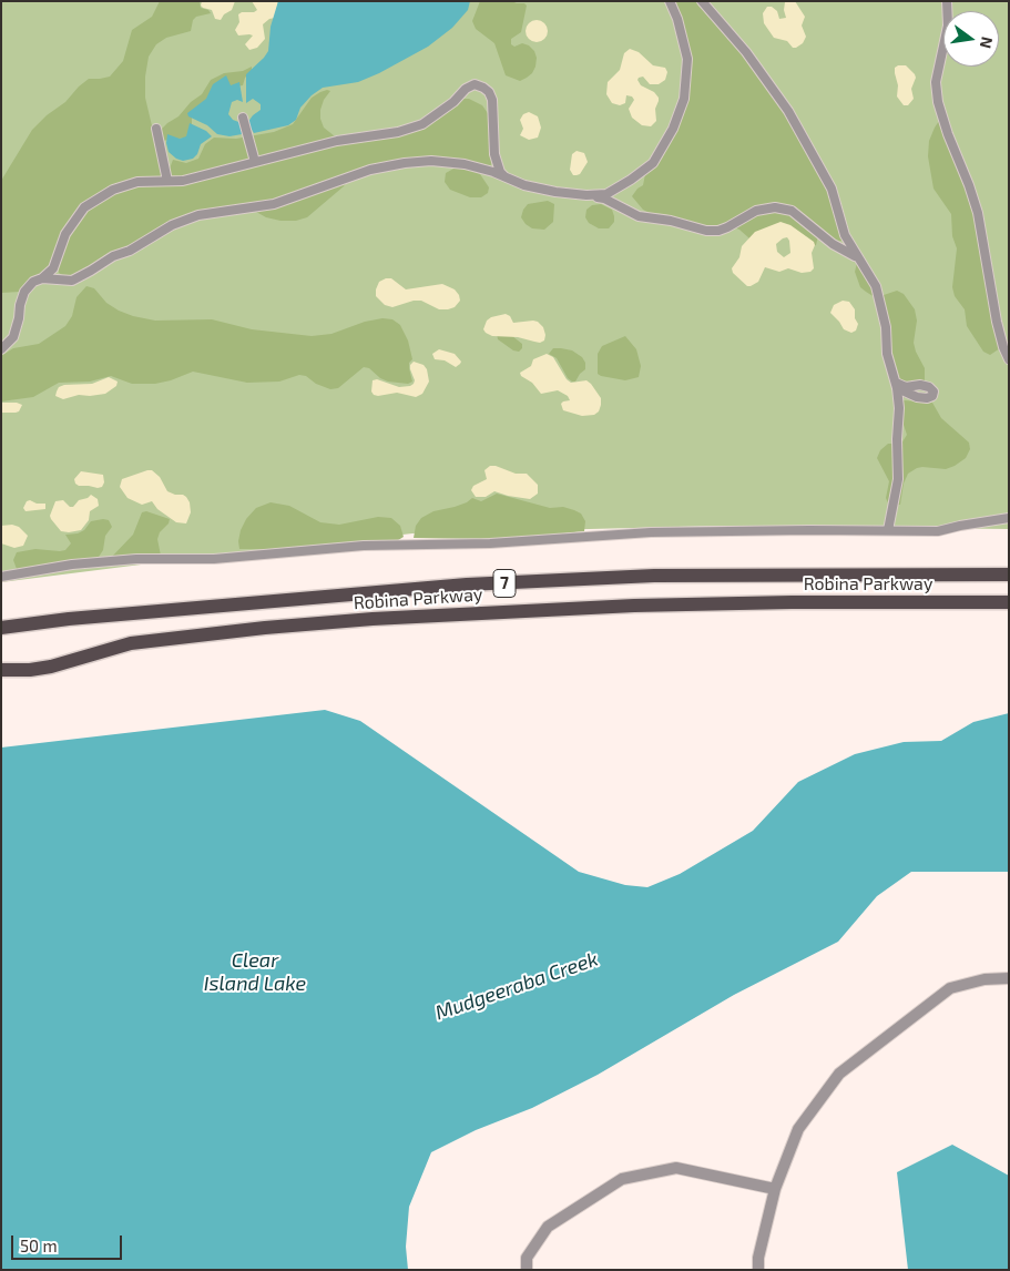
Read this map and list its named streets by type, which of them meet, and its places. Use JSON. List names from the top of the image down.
{
  "streets": {
    "main road": ["7", "Robina Parkway"]
  },
  "water": ["Clear Island Lake", "Mudgeeraba Creek"],
  "scale_bar": "50 m",
  "north": "right"
}
